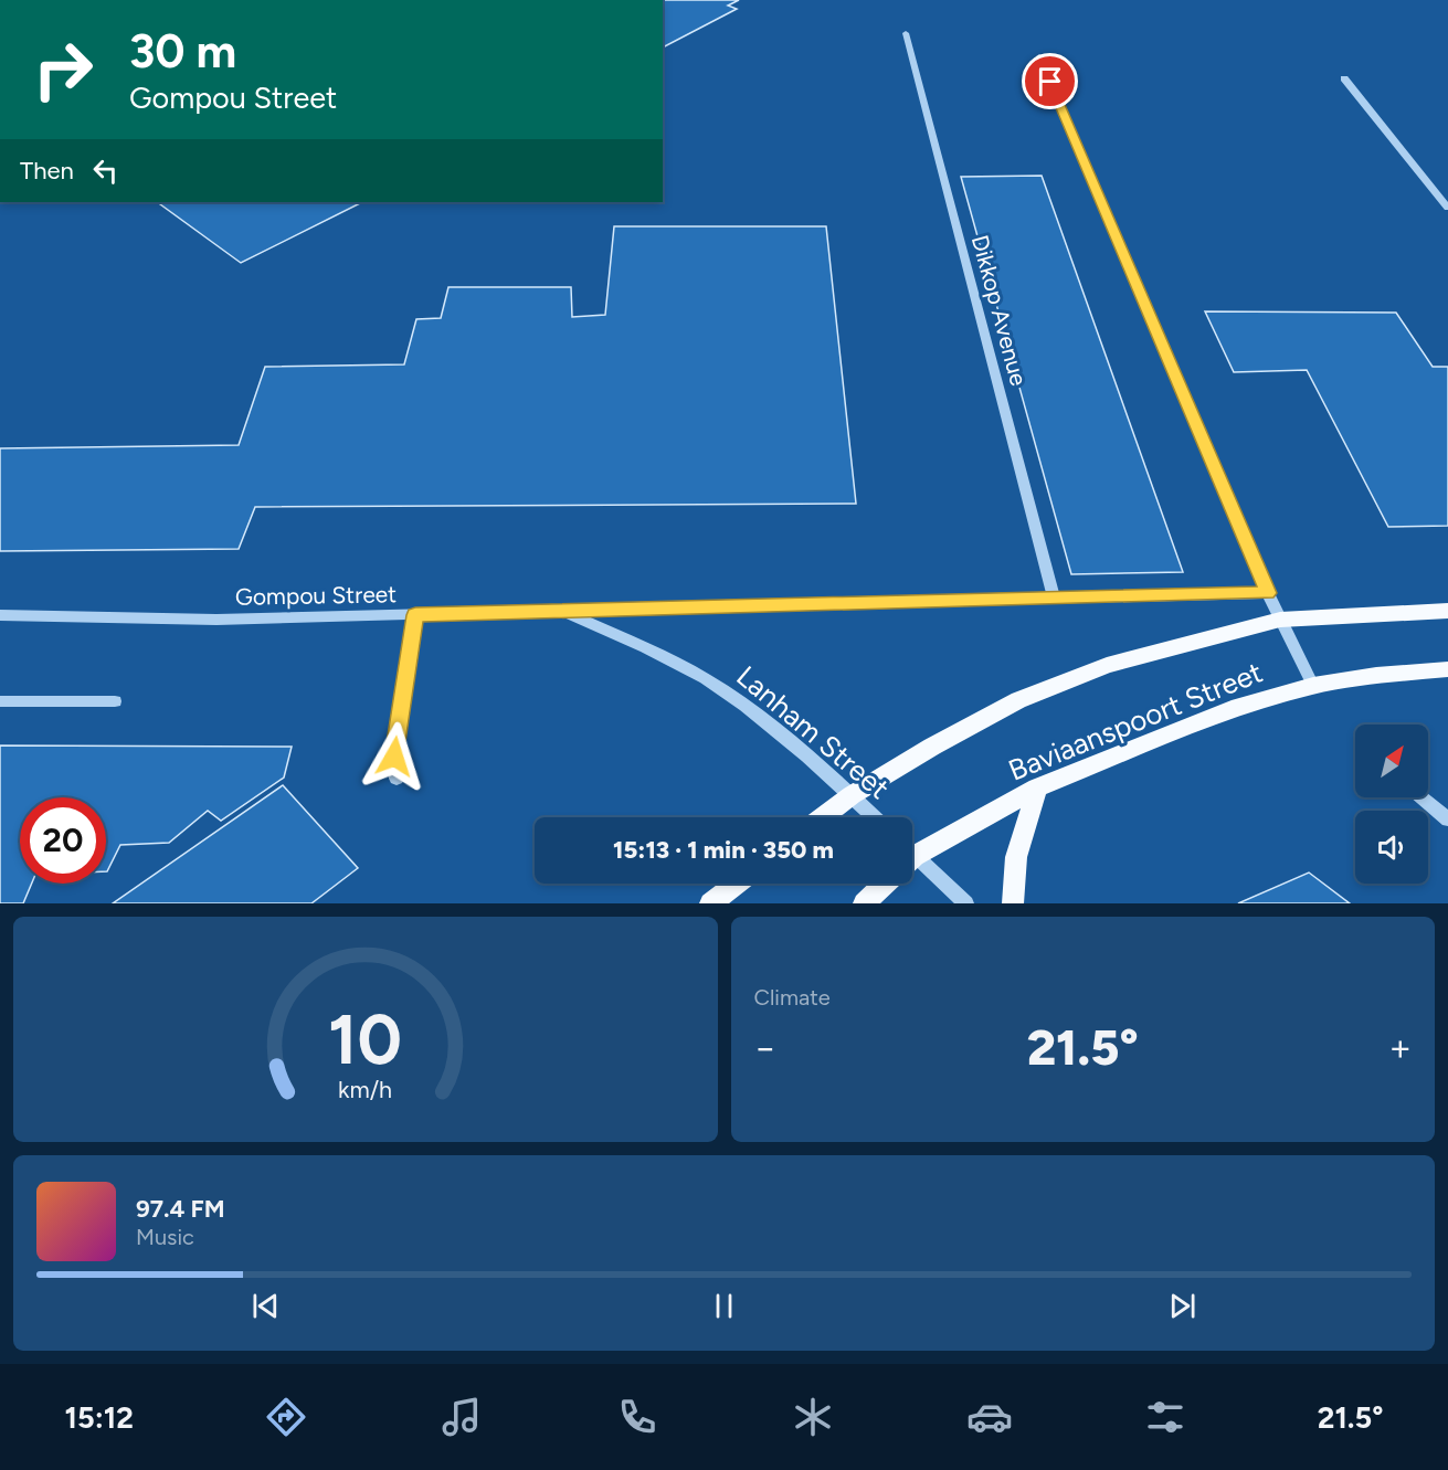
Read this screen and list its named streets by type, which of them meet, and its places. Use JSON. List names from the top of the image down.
{
  "streets": {
    "main road": ["Baviaanspoort Street"],
    "street": ["Dikkop Avenue", "Gompou Street", "Lanham Street"]
  },
  "crossings": [
    ["Dikkop Avenue", "Gompou Street"],
    ["Gompou Street", "Lanham Street"],
    ["Baviaanspoort Street", "Lanham Street"]
  ],
  "north": "top right",
  "page": {
    "turn": ["30 m", "Gompou Street"],
    "then": "Then",
    "limit": "20",
    "trip": "15:13 · 1 min · 350 m",
    "tile": "Climate",
    "heat": ["−", "21.5°", "+"],
    "song": ["97.4 FM", "Music"],
    "tabs": ["15:12", "21.5°"],
    "gauge": ["10", "km/h"]
  }
}
